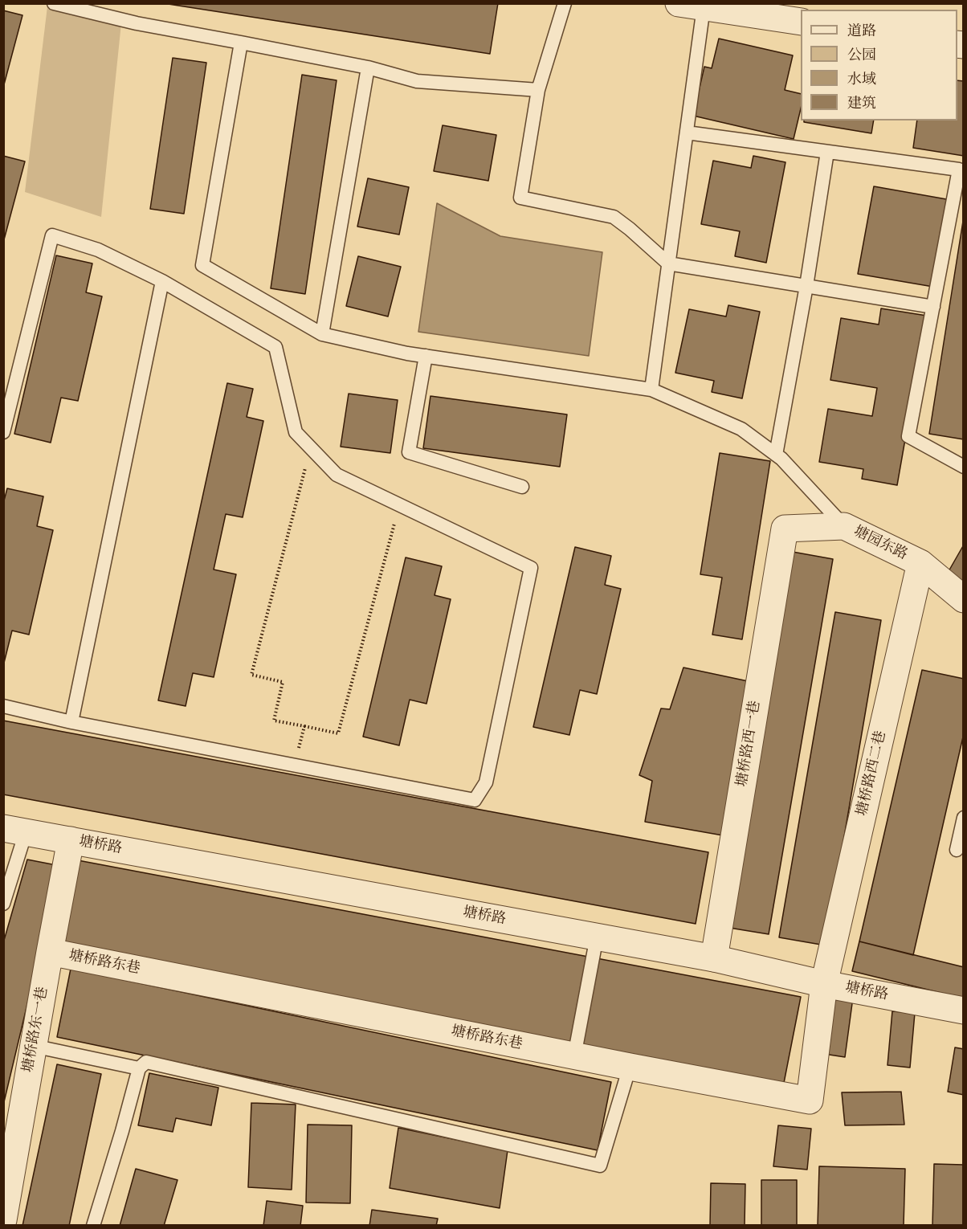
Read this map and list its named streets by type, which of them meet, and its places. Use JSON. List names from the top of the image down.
{
  "streets": {
    "street": [
      "塘园东路",
      "塘桥路西一巷",
      "塘桥路西二巷",
      "塘桥路",
      "塘桥路东巷",
      "塘桥路东一巷"
    ]
  },
  "crossings": [
    ["塘园东路", "塘桥路西一巷"],
    ["塘园东路", "塘桥路西二巷"],
    ["塘桥路西一巷", "塘桥路"],
    ["塘桥路西二巷", "塘桥路"],
    ["塘桥路西二巷", "塘桥路东巷"],
    ["塘桥路", "塘桥路东巷"],
    ["塘桥路", "塘桥路东一巷"],
    ["塘桥路东巷", "塘桥路东一巷"]
  ],
  "legend": [
    "道路",
    "公园",
    "水域",
    "建筑"
  ]
}
